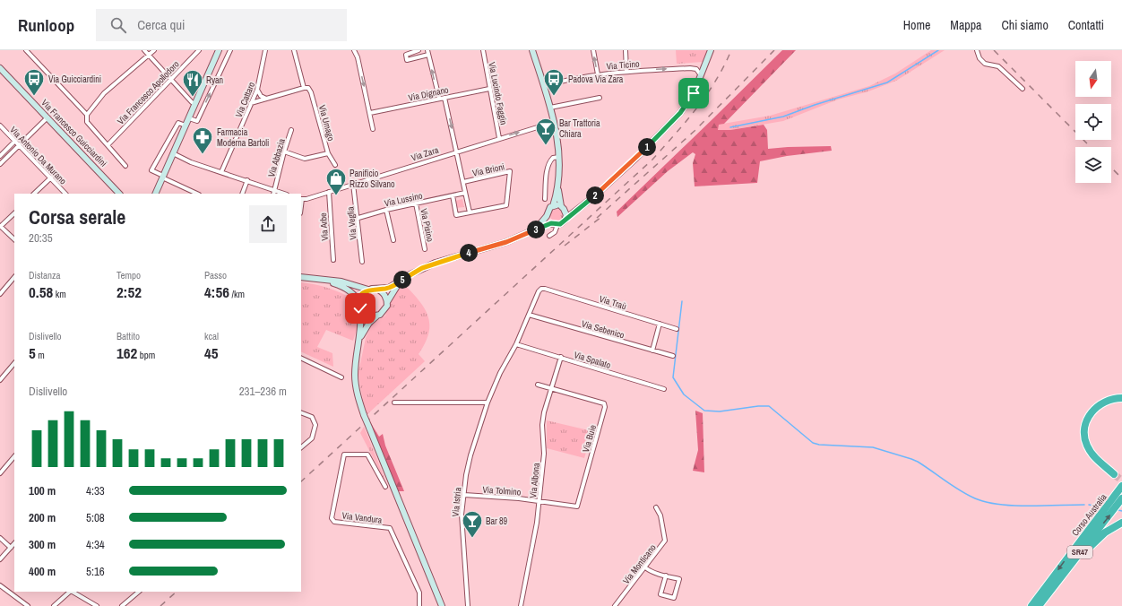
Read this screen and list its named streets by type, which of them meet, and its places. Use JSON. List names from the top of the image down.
{
  "streets": {
    "highway": ["Corso Australia", "SR47"],
    "main road": ["Via Francesco Guicciardini"],
    "street": [
      "Via Ticino",
      "Via Francesco Apollodoro",
      "Via Dignano",
      "Via Lucindo Faggin",
      "Via Cattaro",
      "Via Umago",
      "Via Zara",
      "Via Antonio Da Murano",
      "Via Abbazia",
      "Via Brioni",
      "Via Lussino",
      "Via Veglia",
      "Via Pisino",
      "Via Arbe",
      "Via Traù",
      "Via Sebenico",
      "Via Spalato",
      "Via Buie",
      "Via Albona",
      "Via Tolmino",
      "Via Istria",
      "Via Vandura",
      "Via Monticano"
    ]
  },
  "crossings": [
    ["Via Dignano", "Via Lucindo Faggin"],
    ["Via Lucindo Faggin", "Via Zara"],
    ["Via Zara", "Via Veglia"],
    ["Via Zara", "Via Arbe"],
    ["Via Lussino", "Via Veglia"],
    ["Via Lussino", "Via Pisino"],
    ["Via Traù", "Via Istria"],
    ["Via Sebenico", "Via Istria"],
    ["Via Spalato", "Via Albona"],
    ["Via Spalato", "Via Istria"],
    ["Via Buie", "Via Albona"],
    ["Via Buie", "Via Tolmino"],
    ["Via Albona", "Via Tolmino"],
    ["Via Tolmino", "Via Istria"]
  ],
  "one_way": ["Via Ticino"],
  "places": {
    "bus stop": ["Via Guicciardini", "Padova Via Zara"],
    "restaurant": ["Ryan"],
    "bar": ["Bar Trattoria Chiara", "Bar 89"],
    "pharmacy": ["Farmacia Moderna Bartoli"],
    "shop": ["Panificio Rizzo Silvano"]
  },
  "north": "bottom",
  "page": {
    "header": "Runloop",
    "search": "Cerca qui",
    "nav": [
      "Home",
      "Mappa",
      "Chi siamo",
      "Contatti"
    ],
    "pins": [
      "1",
      "2",
      "3",
      "4",
      "5"
    ],
    "heading": ["Corsa serale", "20:35"],
    "stats": [
      ["Distanza", "0.58 km"],
      ["Tempo", "2:52"],
      ["Passo", "4:56 /km"],
      ["Dislivello", "5 m"],
      ["Battito", "162 bpm"],
      ["kcal", "45"]
    ],
    "chart": ["Dislivello", "231–236 m"],
    "list": [
      {
        "name": "100 m",
        "note": "4:33"
      },
      {
        "name": "200 m",
        "note": "5:08"
      },
      {
        "name": "300 m",
        "note": "4:34"
      },
      {
        "name": "400 m",
        "note": "5:16"
      }
    ]
  }
}
